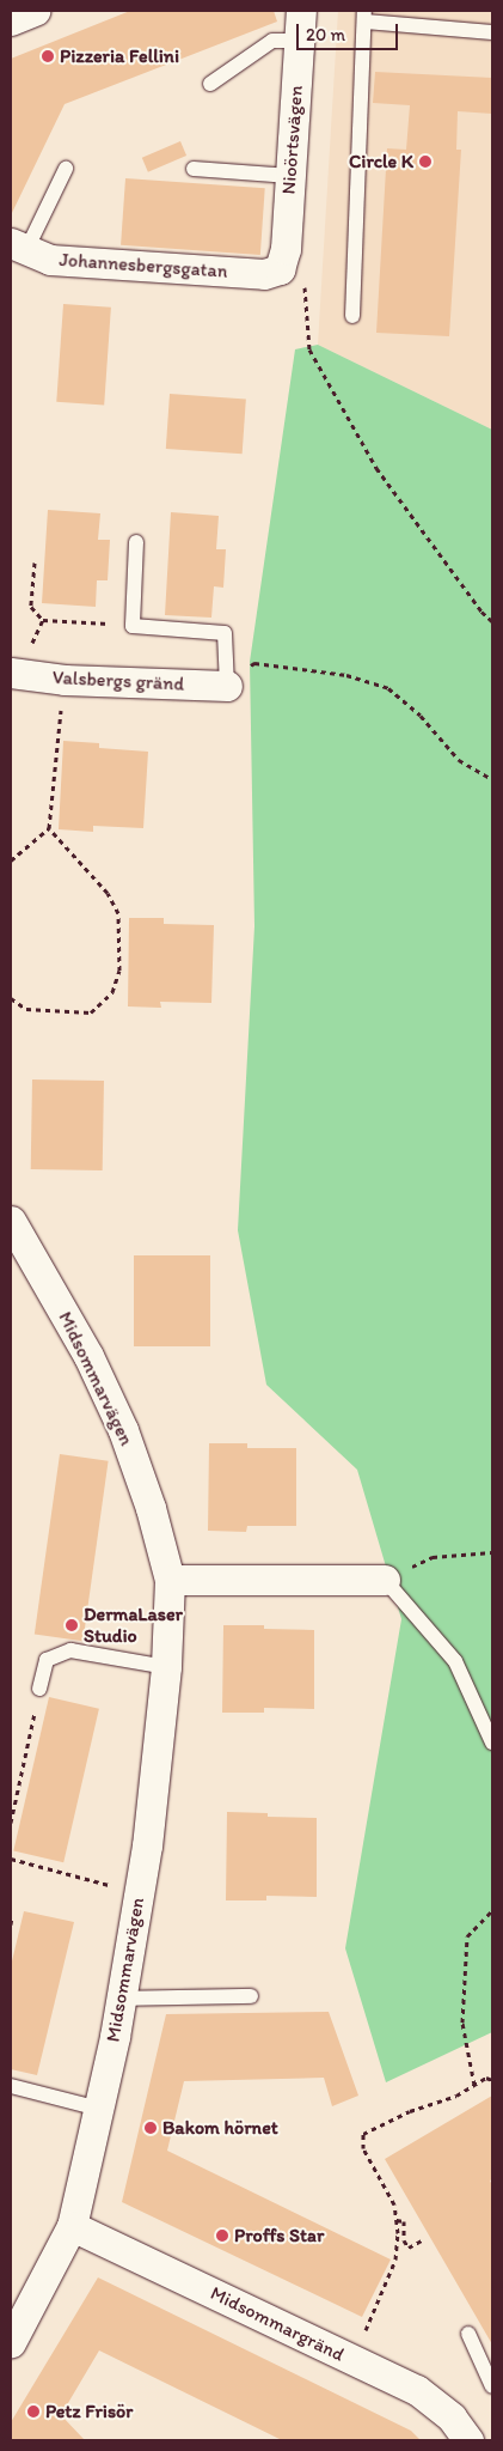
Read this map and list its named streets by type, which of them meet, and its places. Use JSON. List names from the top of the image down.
{
  "streets": {
    "street": [
      "Nioörtsvägen",
      "Johannesbergsgatan",
      "Valsbergs gränd",
      "Midsommarvägen",
      "Midsommargränd"
    ]
  },
  "crossings": [
    ["Nioörtsvägen", "Johannesbergsgatan"],
    ["Midsommarvägen", "Midsommargränd"]
  ],
  "places": [
    "Pizzeria Fellini",
    "Circle K",
    "DermaLaser Studio",
    "Bakom hörnet",
    "Proffs Star",
    "Petz Frisör"
  ],
  "scale_bar": "20 m"
}
